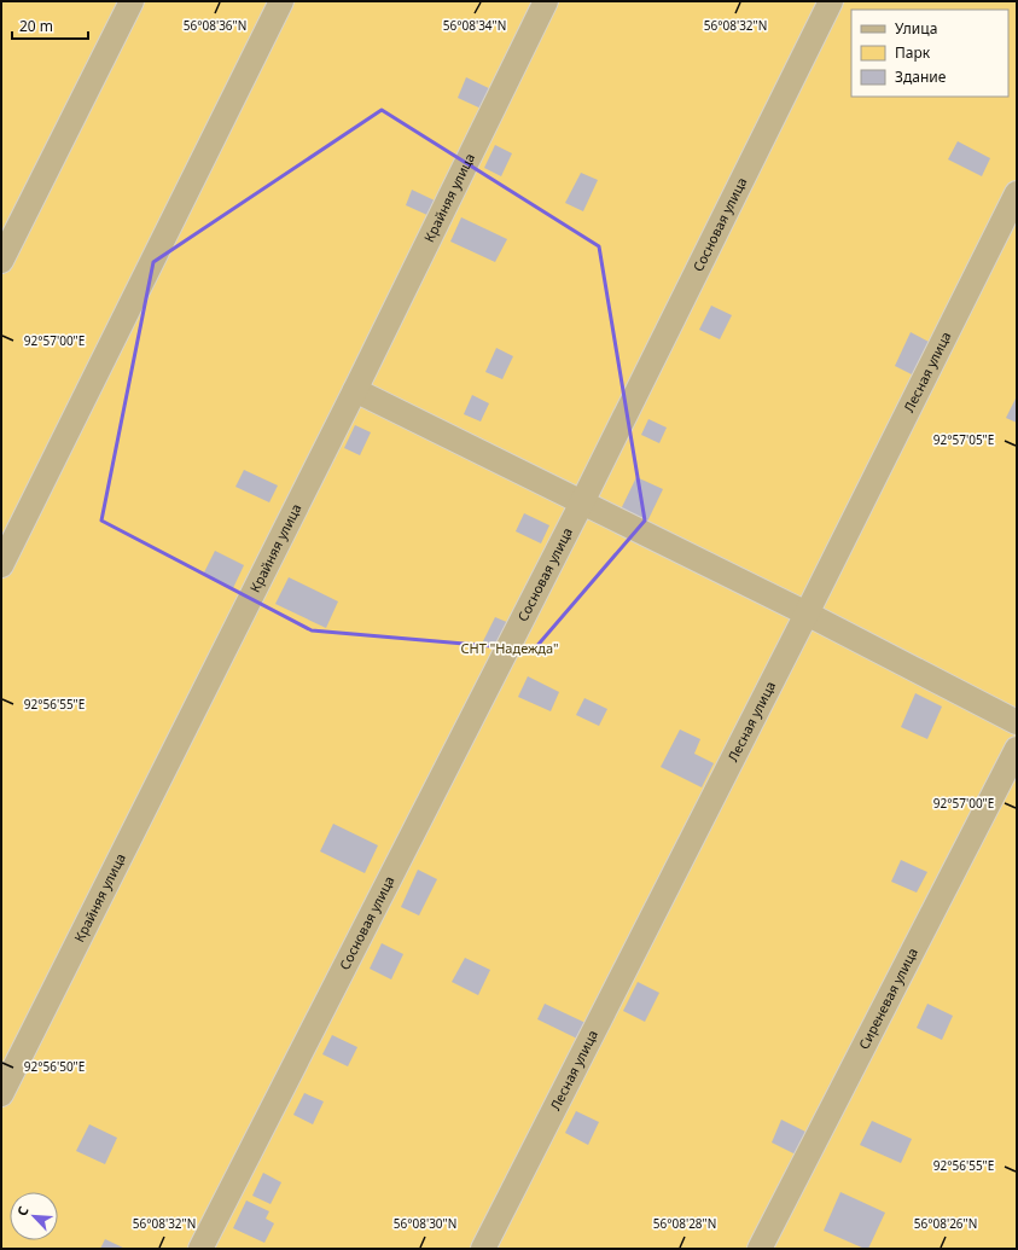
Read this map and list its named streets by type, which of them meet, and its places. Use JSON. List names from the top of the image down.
{
  "streets": {
    "street": [
      "Крайняя улица",
      "Сосновая улица",
      "Лесная улица",
      "Сиреневая улица"
    ]
  },
  "parks": ["СНТ \"Надежда\""],
  "legend": ["Улица", "Парк", "Здание"],
  "scale_bar": "20 m",
  "north": "top left",
  "coordinates": [
    "56°08'36\"N",
    "56°08'34\"N",
    "56°08'32\"N",
    "92°57'00\"E",
    "92°57'05\"E",
    "92°56'55\"E",
    "92°56'50\"E",
    "56°08'30\"N",
    "56°08'28\"N",
    "56°08'26\"N"
  ]
}
